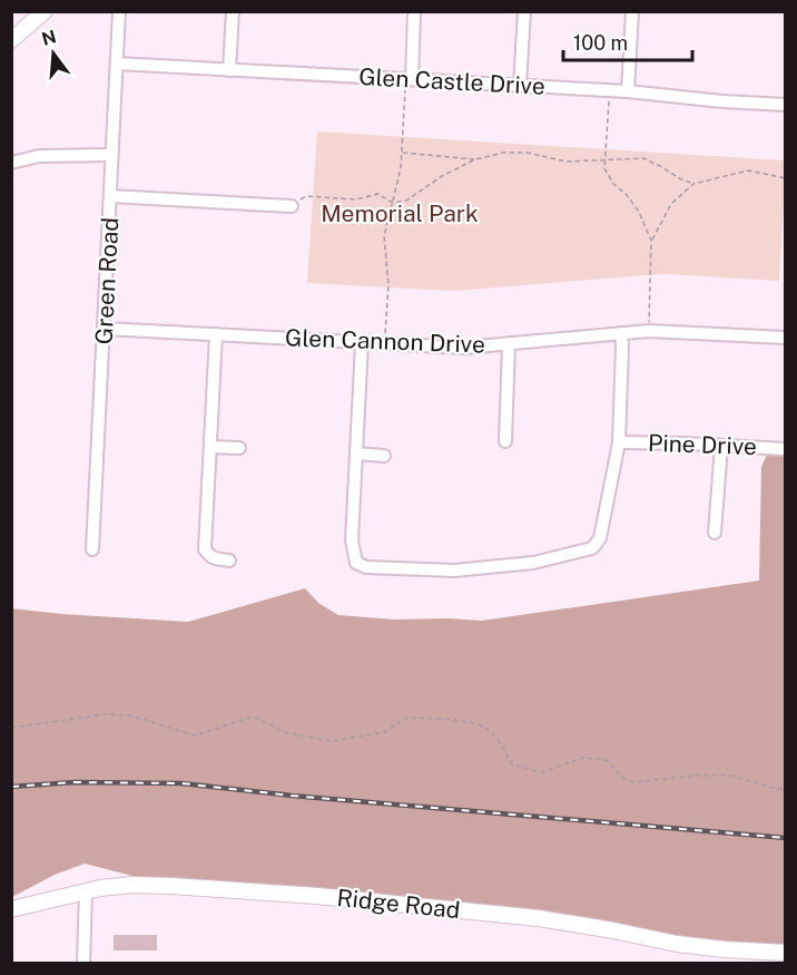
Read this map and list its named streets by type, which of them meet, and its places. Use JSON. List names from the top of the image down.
{
  "streets": {
    "main road": ["Ridge Road"],
    "street": [
      "Glen Castle Drive",
      "Green Road",
      "Glen Cannon Drive",
      "Pine Drive"
    ]
  },
  "crossings": [
    ["Glen Castle Drive", "Green Road"],
    ["Green Road", "Glen Cannon Drive"]
  ],
  "parks": ["Memorial Park"],
  "scale_bar": "100 m",
  "north": "top"
}
